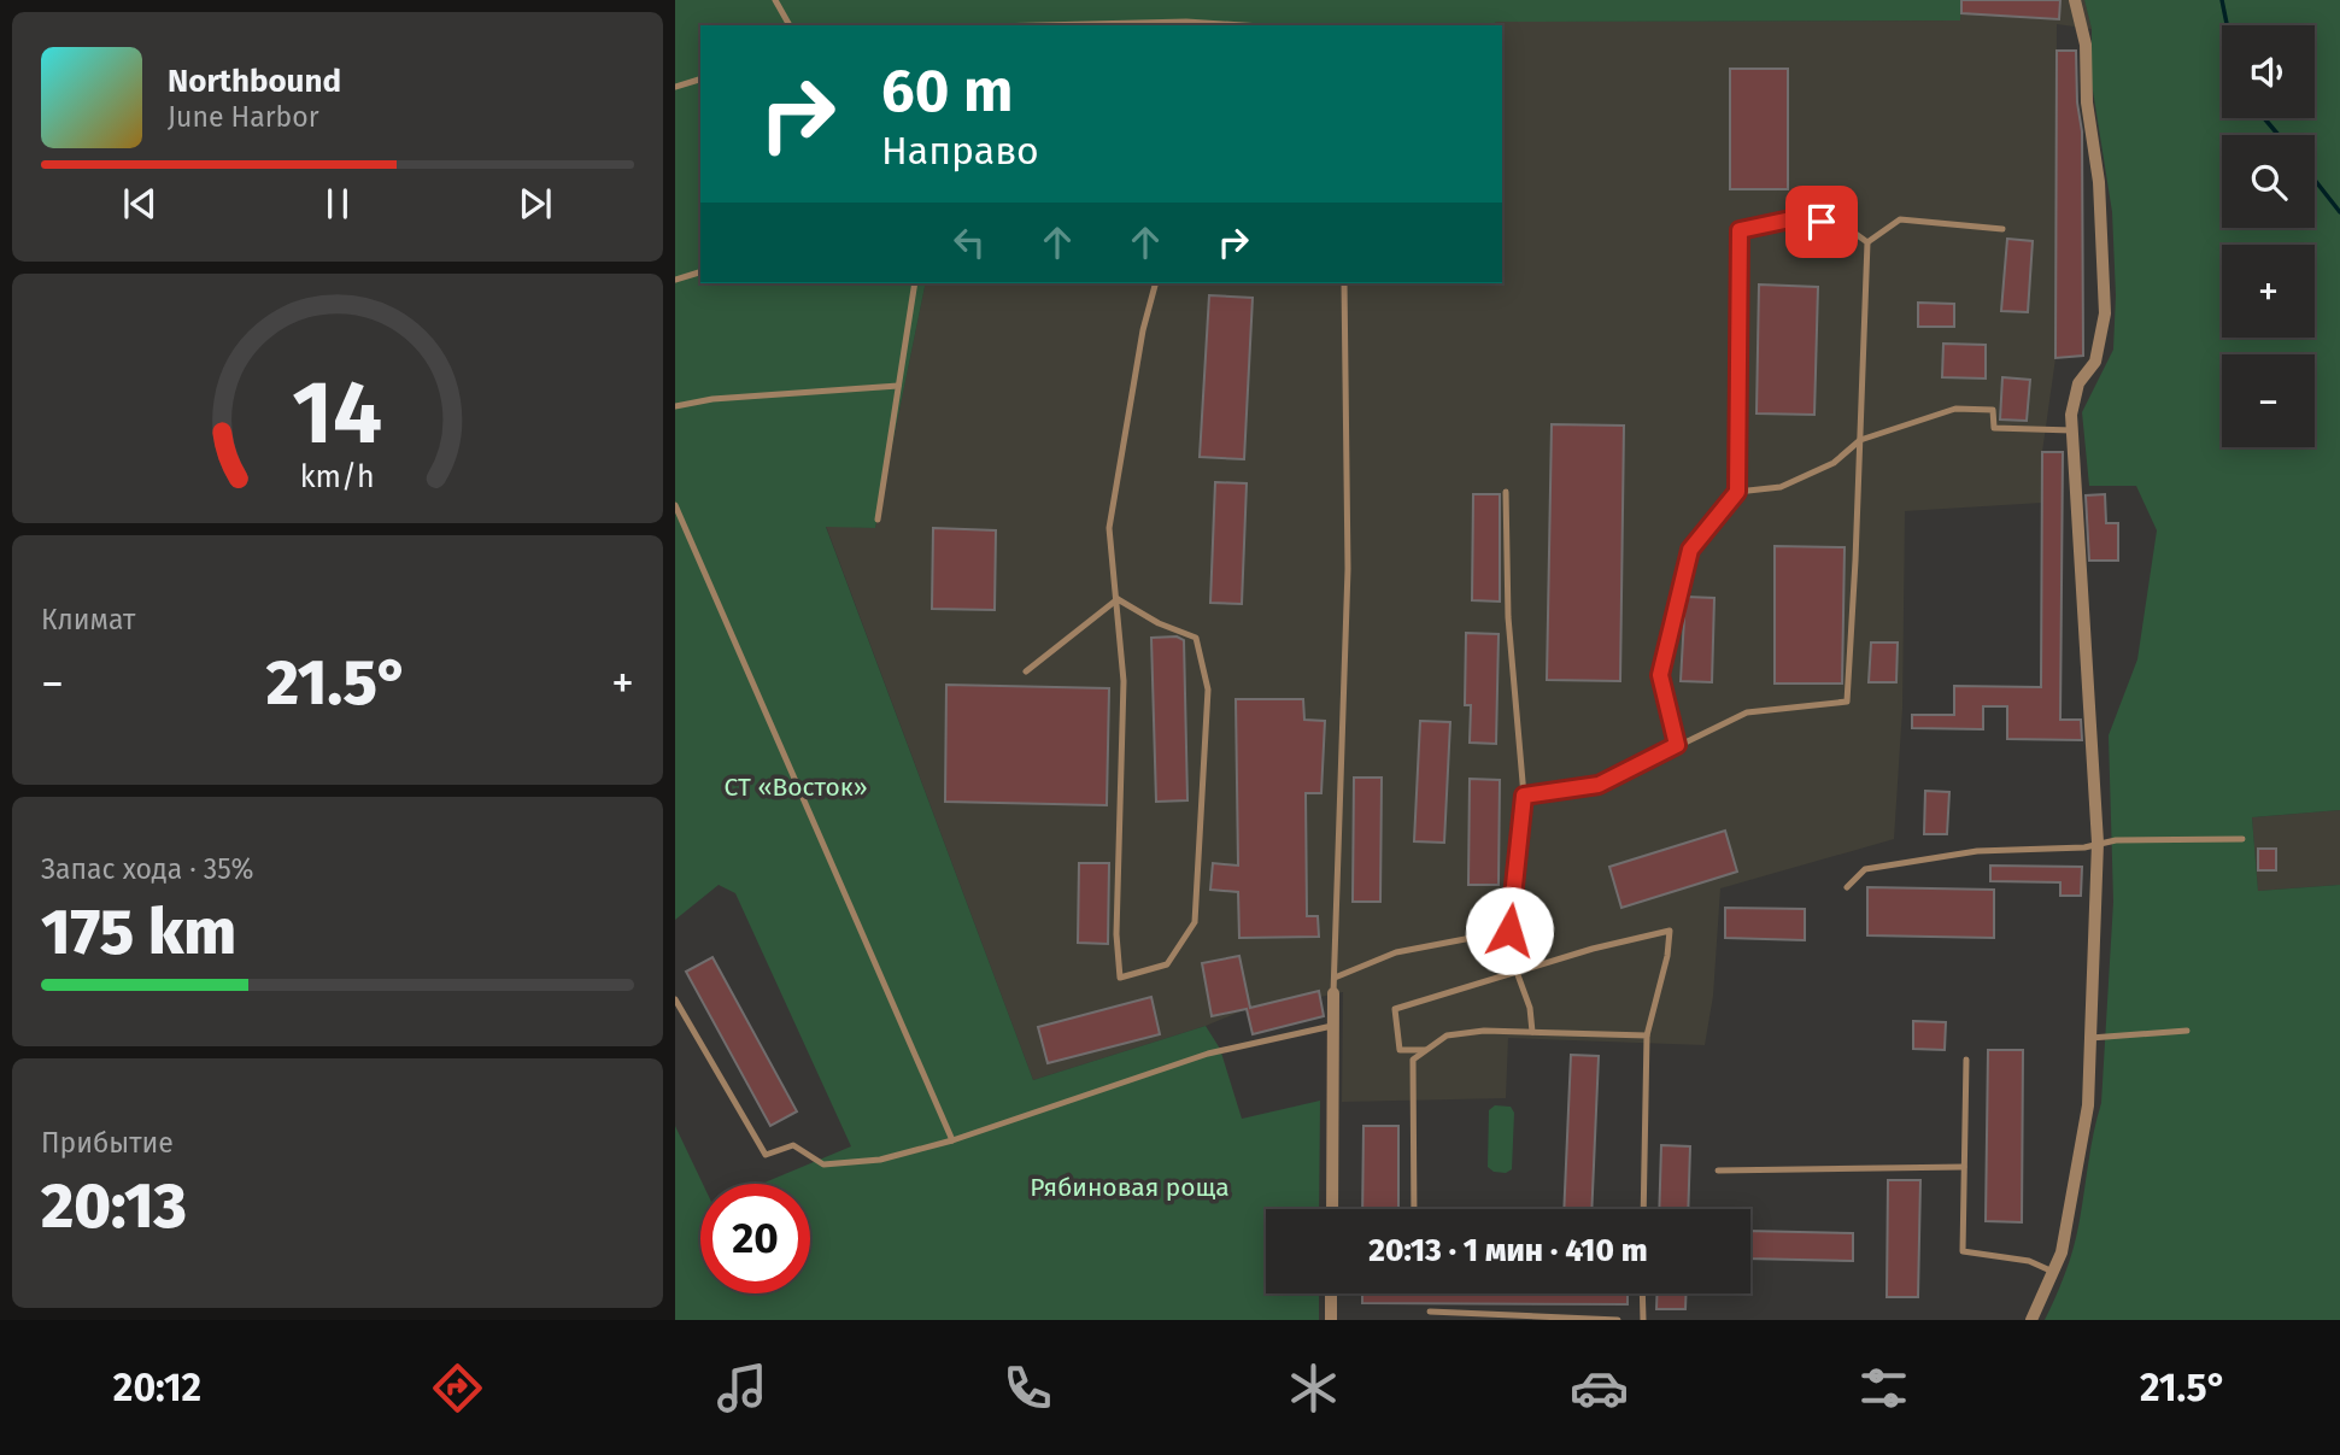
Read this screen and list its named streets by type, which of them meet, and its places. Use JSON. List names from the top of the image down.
{
  "parks": ["СТ «Восток»", "Рябиновая роща"],
  "page": {
    "map_buttons": ["+", "−"],
    "turn": ["60 m", "Направо"],
    "song": ["Northbound", "June Harbor"],
    "tile": [
      "Климат",
      ["Запас хода · 35%", "175 km"],
      ["Прибытие", "20:13"]
    ],
    "heat": ["−", "21.5°", "+"],
    "limit": "20",
    "trip": "20:13 · 1 мин · 410 m",
    "tabs": ["20:12", "21.5°"],
    "gauge": ["14", "km/h"]
  }
}
